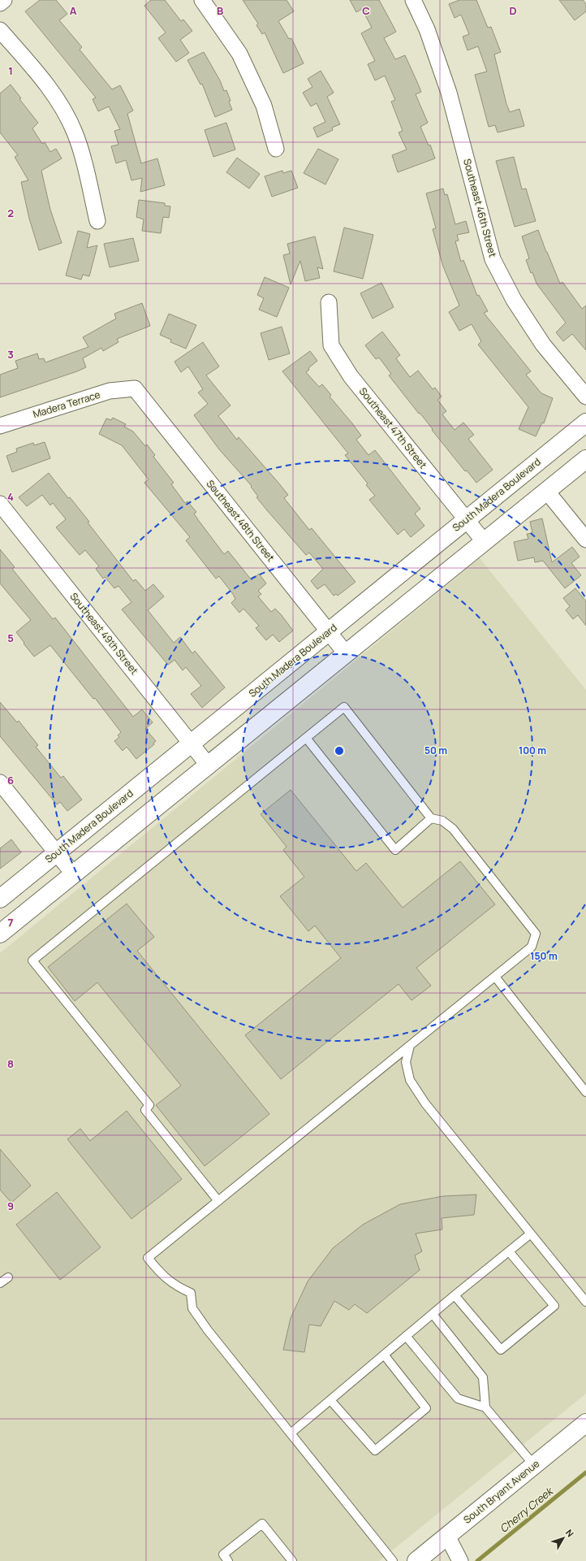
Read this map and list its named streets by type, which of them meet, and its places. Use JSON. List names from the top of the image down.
{
  "streets": {
    "street": [
      "Southeast 46th Street",
      "Madera Terrace",
      "Southeast 47th Street",
      "South Madera Boulevard",
      "Southeast 48th Street",
      "Southeast 49th Street",
      "South Bryant Avenue"
    ]
  },
  "crossings": [
    ["Madera Terrace", "Southeast 48th Street"],
    ["Southeast 47th Street", "South Madera Boulevard"],
    ["South Madera Boulevard", "Southeast 48th Street"],
    ["South Madera Boulevard", "Southeast 49th Street"]
  ],
  "water": ["Cherry Creek"],
  "north": "top right",
  "grid": {
    "columns": [
      "A",
      "B",
      "C",
      "D"
    ],
    "rows": [
      "1",
      "2",
      "3",
      "4",
      "5",
      "6",
      "7",
      "8",
      "9"
    ]
  },
  "rings": ["50 m", "100 m", "150 m"]
}
